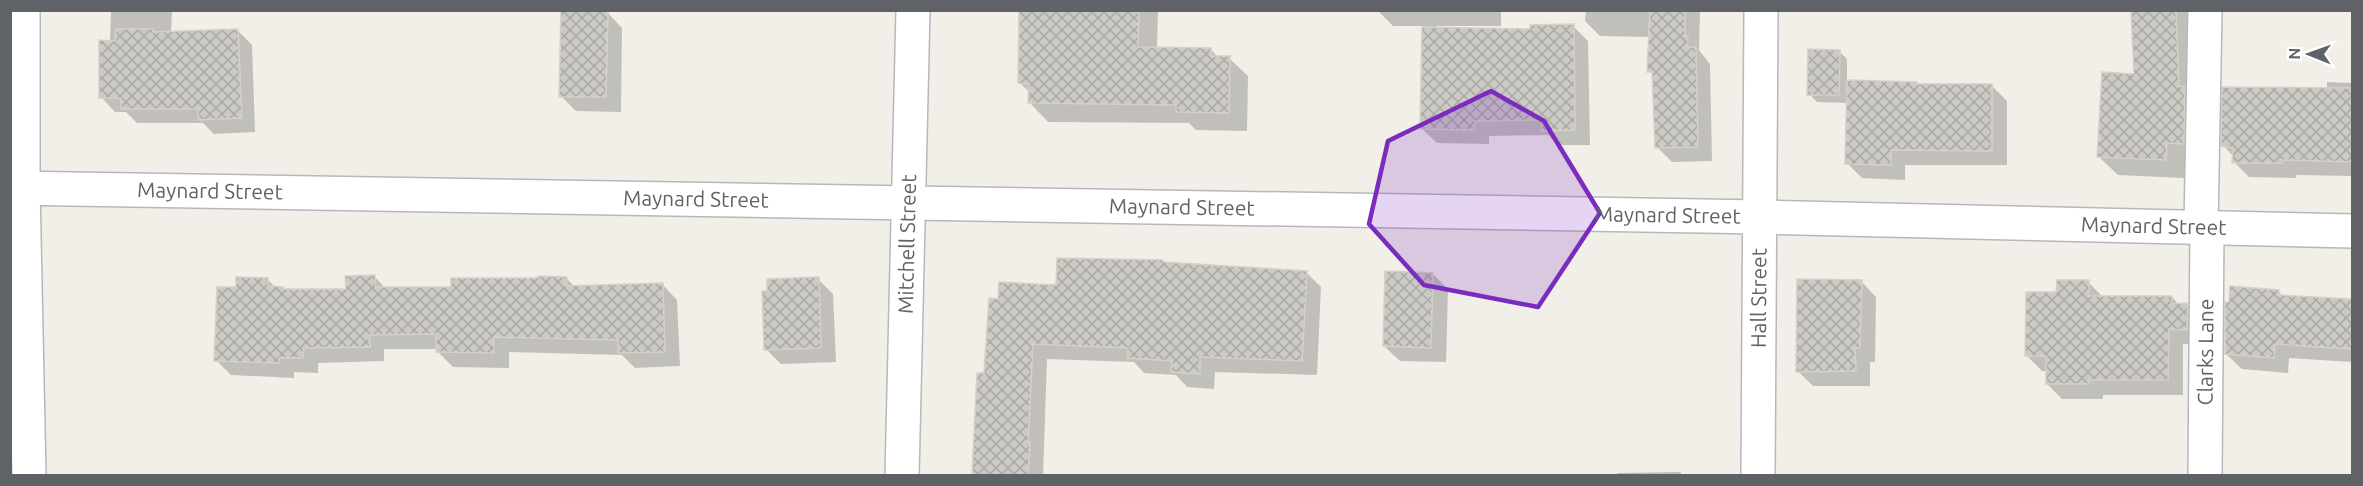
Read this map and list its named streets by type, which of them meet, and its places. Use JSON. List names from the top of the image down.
{
  "streets": {
    "street": [
      "Maynard Street",
      "Mitchell Street",
      "Hall Street",
      "Clarks Lane"
    ]
  },
  "crossings": [
    ["Maynard Street", "Mitchell Street"],
    ["Maynard Street", "Hall Street"],
    ["Maynard Street", "Clarks Lane"]
  ],
  "north": "left"
}
